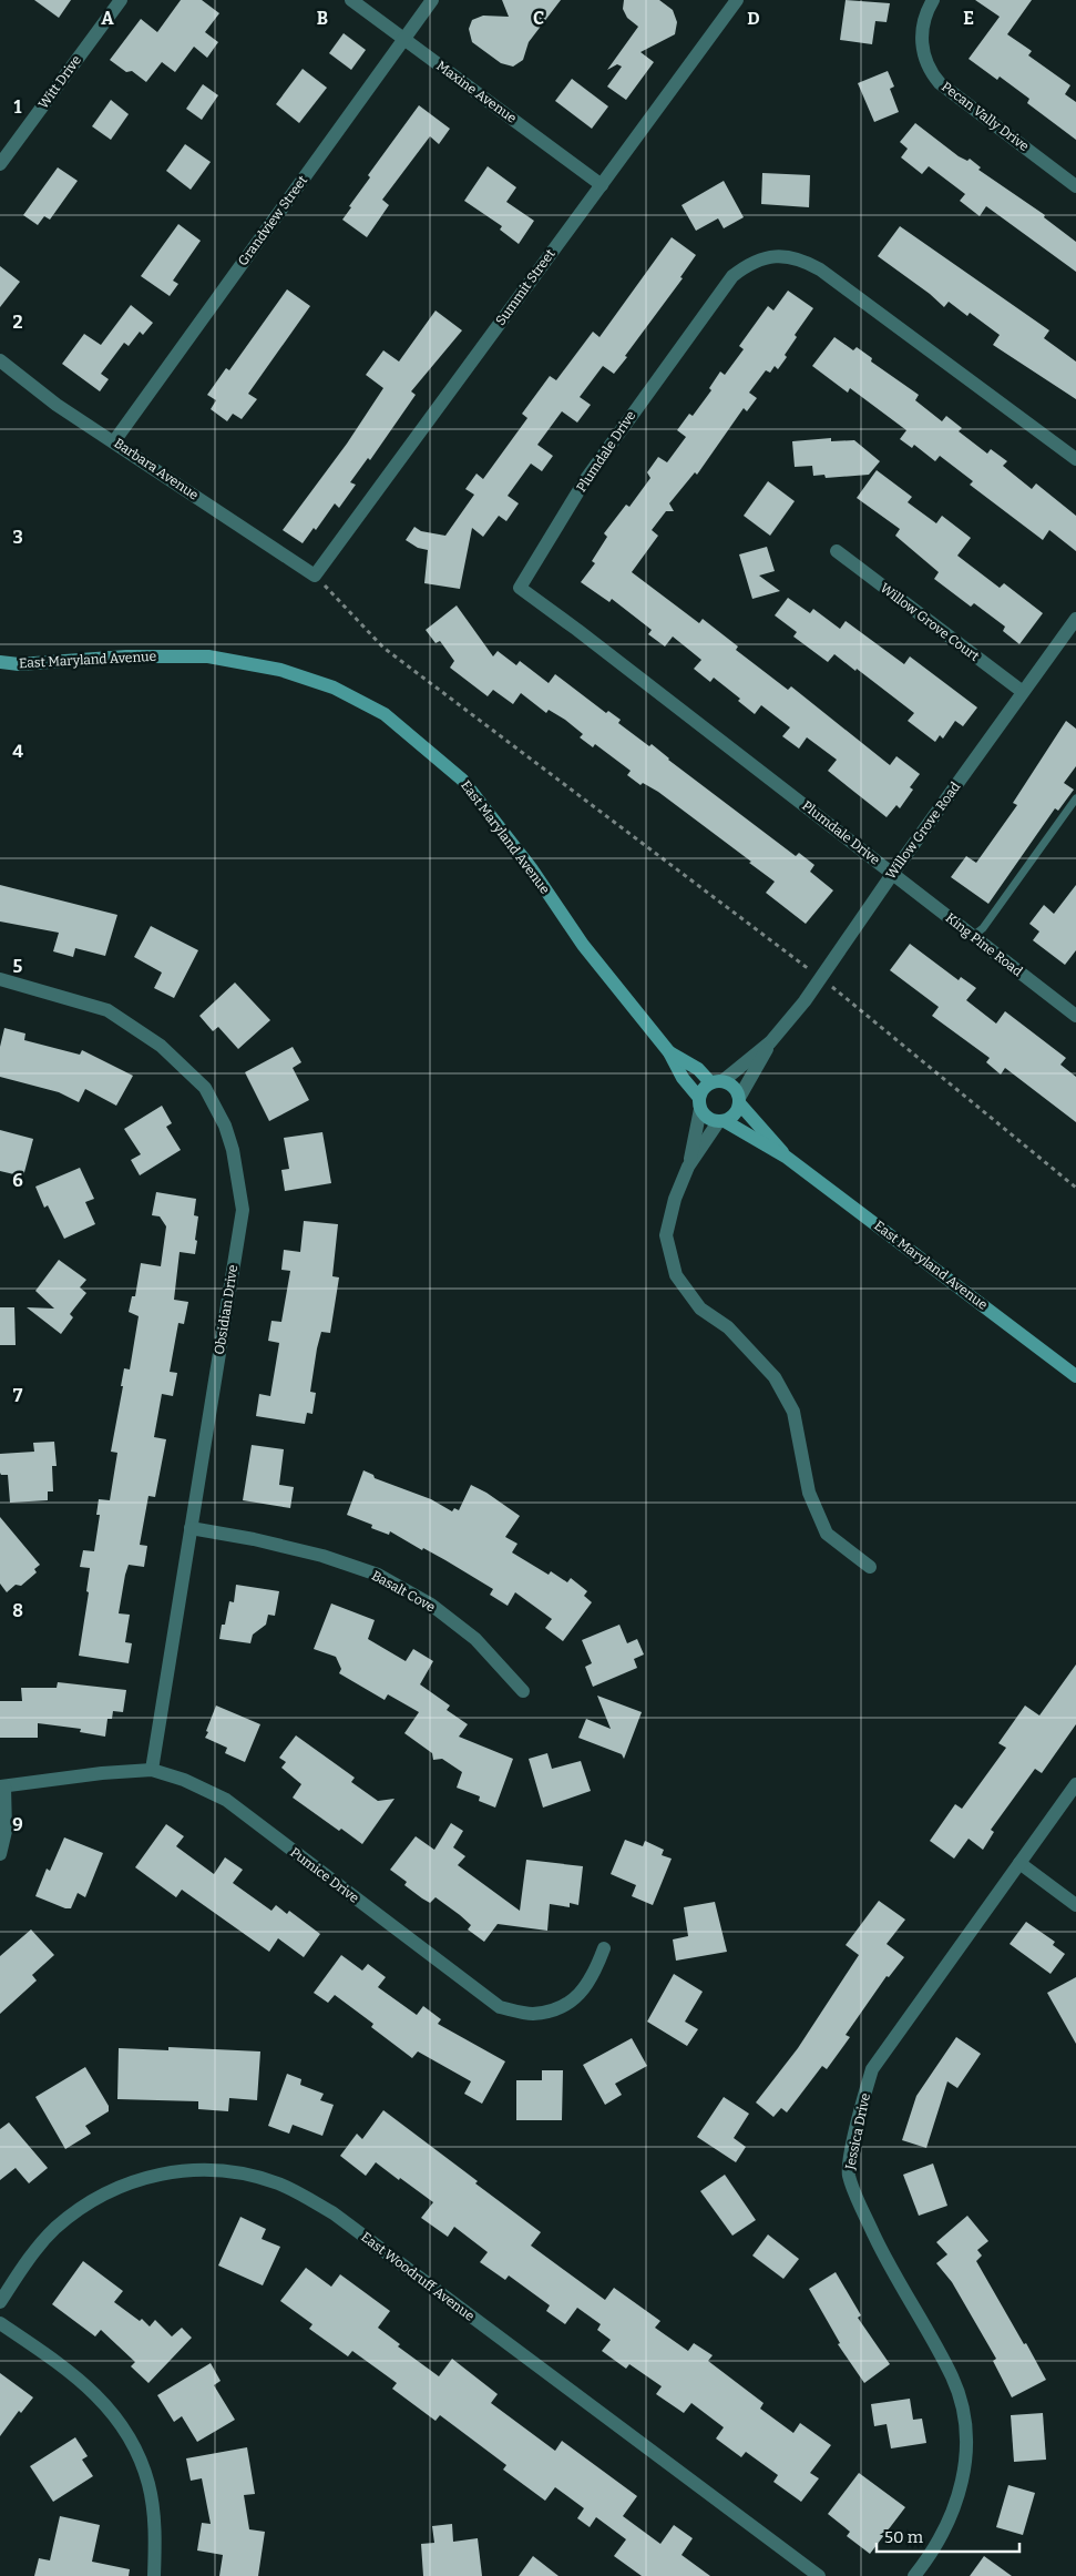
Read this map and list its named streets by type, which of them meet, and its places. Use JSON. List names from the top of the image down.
{
  "streets": {
    "street": [
      "Witt Drive",
      "Maxine Avenue",
      "Pecan Vally Drive",
      "Grandview Street",
      "Summit Street",
      "Plumdale Drive",
      "Barbara Avenue",
      "Willow Grove Court",
      "East Maryland Avenue",
      "Willow Grove Road",
      "King Pine Road",
      "Obsidian Drive",
      "Basalt Cove",
      "Pumice Drive",
      "Jessica Drive",
      "East Woodruff Avenue"
    ]
  },
  "crossings": [
    ["Maxine Avenue", "Grandview Street"],
    ["Maxine Avenue", "Summit Street"],
    ["Grandview Street", "Barbara Avenue"],
    ["Summit Street", "Barbara Avenue"],
    ["Plumdale Drive", "Willow Grove Road"],
    ["Plumdale Drive", "King Pine Road"],
    ["Willow Grove Court", "Willow Grove Road"],
    ["East Maryland Avenue", "Willow Grove Road"],
    ["Willow Grove Road", "King Pine Road"],
    ["Obsidian Drive", "Basalt Cove"],
    ["Obsidian Drive", "Pumice Drive"]
  ],
  "scale_bar": "50 m",
  "grid": {
    "columns": [
      "A",
      "B",
      "C",
      "D",
      "E"
    ],
    "rows": [
      "1",
      "2",
      "3",
      "4",
      "5",
      "6",
      "7",
      "8",
      "9"
    ]
  }
}
